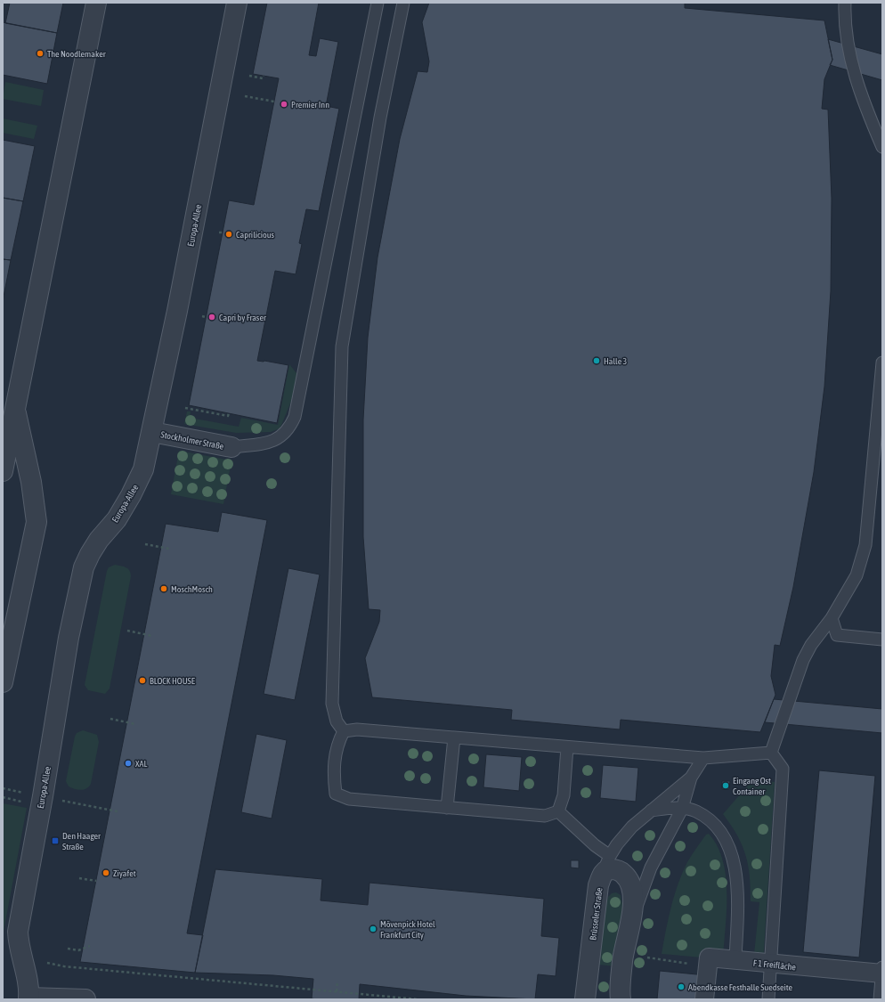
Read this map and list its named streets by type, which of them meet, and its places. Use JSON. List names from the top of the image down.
{
  "streets": {
    "street": [
      "Europa-Allee",
      "Stockholmer Straße",
      "Brüsseler Straße",
      "F 1 Freifläche"
    ]
  },
  "crossings": [
    ["Europa-Allee", "Stockholmer Straße"]
  ],
  "places": {
    "other": [
      "The Noodlemaker",
      "Premier Inn",
      "Caprilicious",
      "Capri by Fraser",
      "Halle 3",
      "MoschMosch",
      "BLOCK HOUSE",
      "XAL",
      "Eingang Ost Container",
      "Ziyafet",
      "Mövenpick Hotel Frankfurt City",
      "Abendkasse Festhalle Suedseite"
    ],
    "transit": ["Den Haager Straße"]
  }
}
